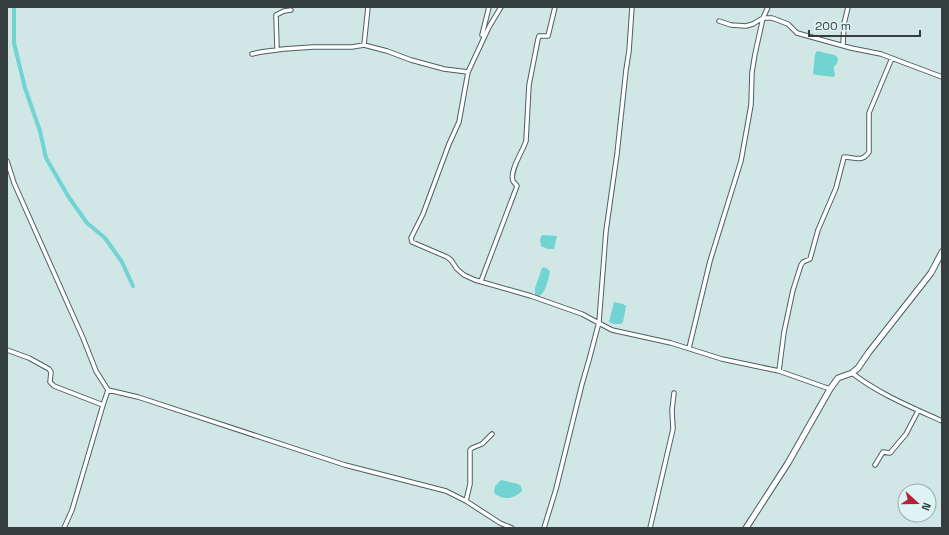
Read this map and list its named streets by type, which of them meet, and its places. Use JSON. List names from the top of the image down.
{
  "scale_bar": "200 m",
  "north": "right"
}
